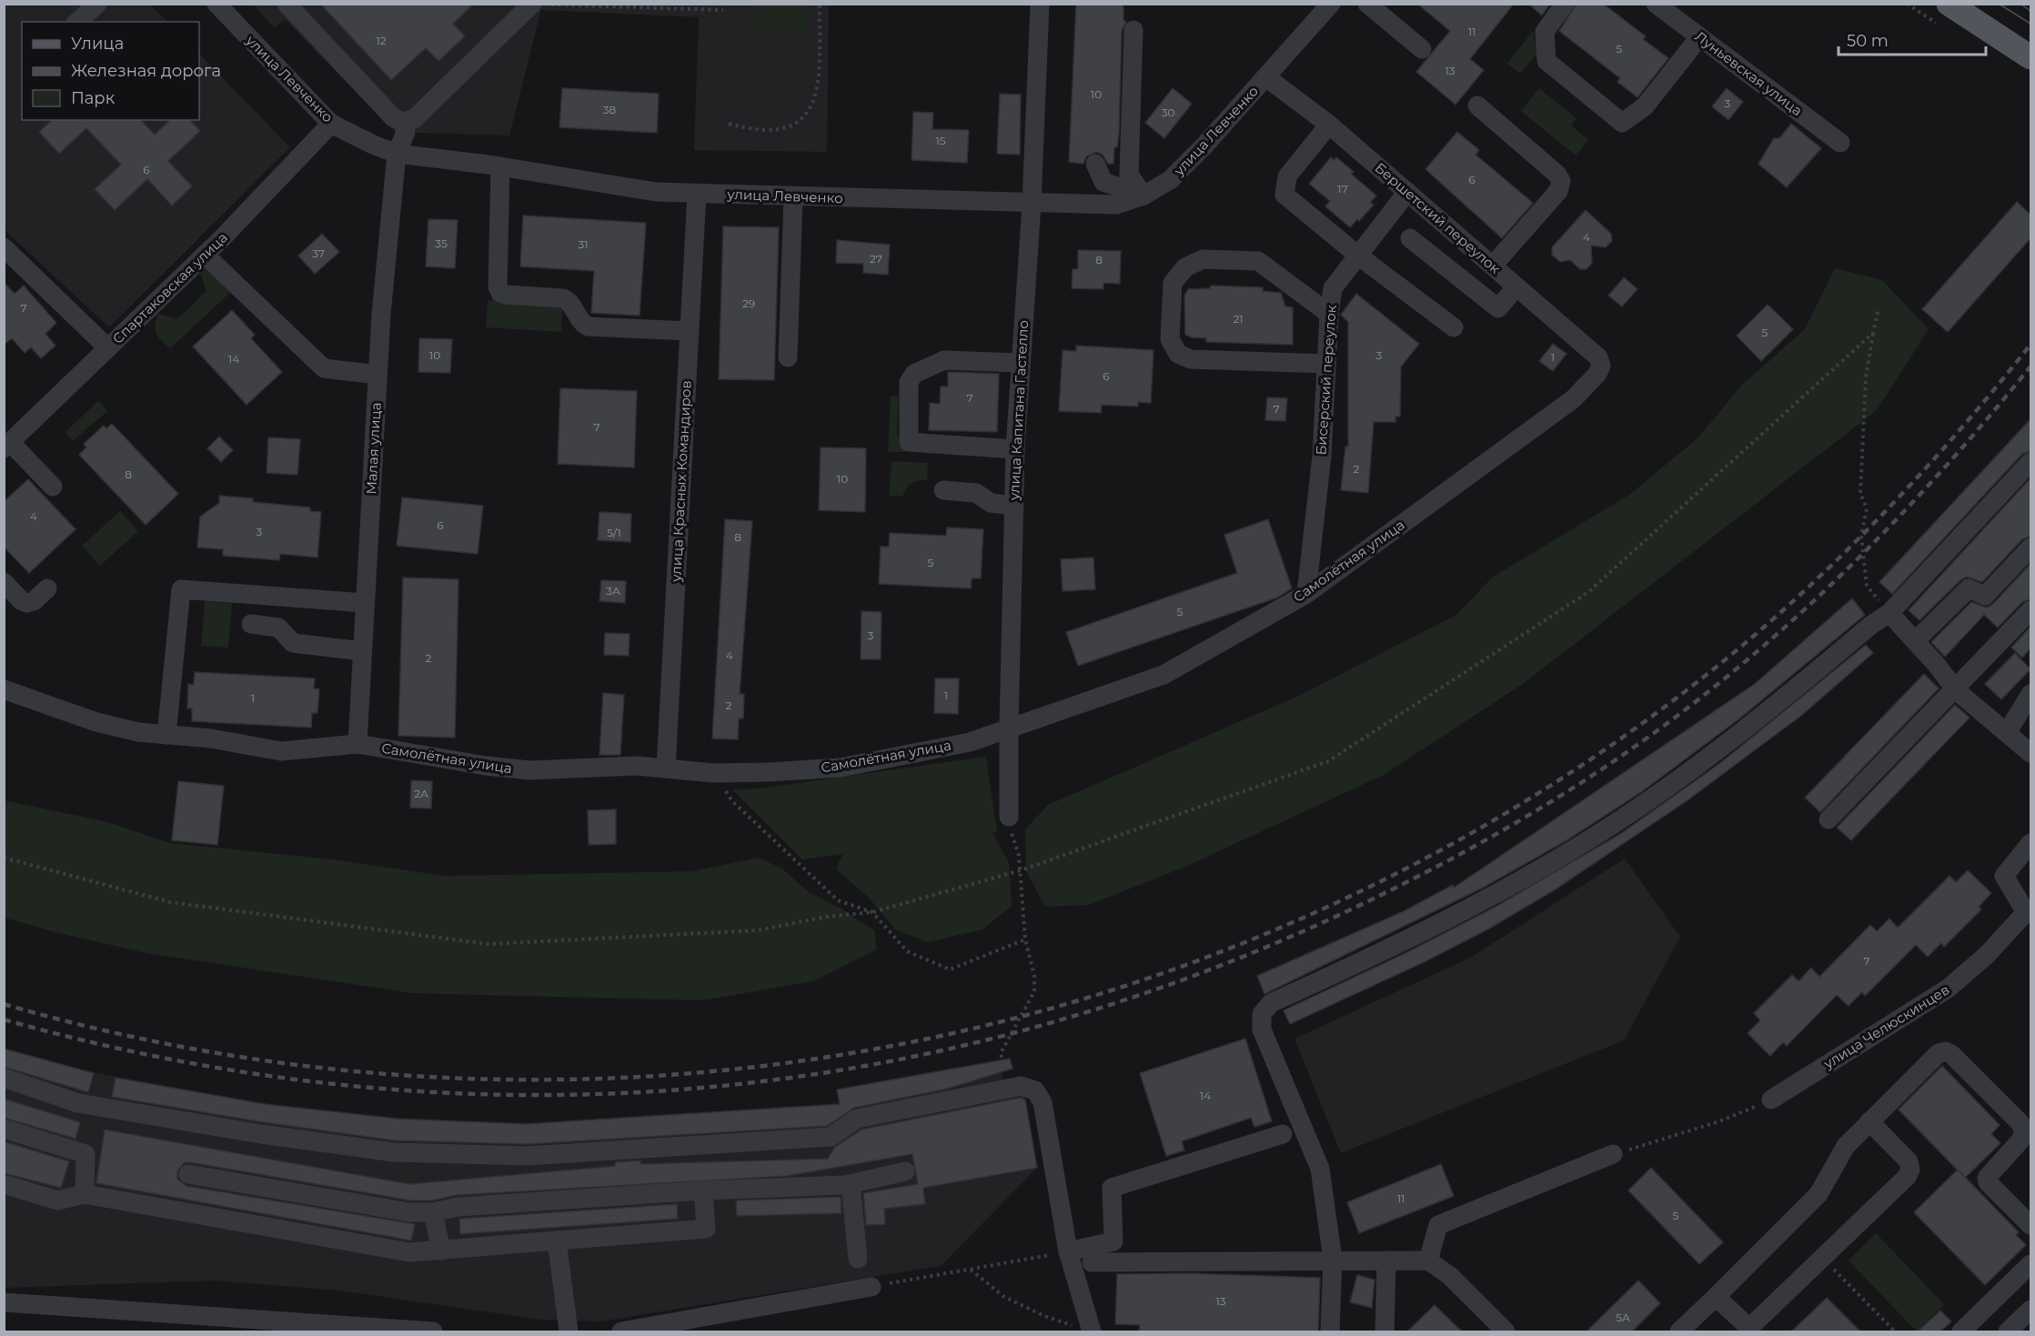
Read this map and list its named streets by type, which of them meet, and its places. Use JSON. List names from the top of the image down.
{
  "streets": {
    "street": [
      "Луньевская улица",
      "улица Левченко",
      "Бершетский переулок",
      "Спартаковская улица",
      "Бисерский переулок",
      "улица Капитана Гастелло",
      "Малая улица",
      "улица Красных Командиров",
      "Самолётная улица",
      "улица Челюскинцев"
    ]
  },
  "crossings": [
    ["улица Левченко", "Бершетский переулок"],
    ["улица Левченко", "Спартаковская улица"],
    ["улица Левченко", "улица Капитана Гастелло"],
    ["улица Левченко", "Малая улица"],
    ["улица Левченко", "улица Красных Командиров"],
    ["Бершетский переулок", "Бисерский переулок"],
    ["Бершетский переулок", "Самолётная улица"],
    ["Бисерский переулок", "Самолётная улица"],
    ["улица Капитана Гастелло", "Самолётная улица"],
    ["Малая улица", "Самолётная улица"],
    ["улица Красных Командиров", "Самолётная улица"]
  ],
  "house_numbers": [
    "11",
    "12",
    "5",
    "13",
    "10",
    "3",
    "38",
    "30",
    "15",
    "6",
    "6",
    "17",
    "4",
    "35",
    "31",
    "37",
    "27",
    "8",
    "29",
    "7",
    "21",
    "5",
    "10",
    "3",
    "1",
    "14",
    "6",
    "7",
    "7",
    "7",
    "2",
    "8",
    "10",
    "4",
    "6",
    "3",
    "5/1",
    "8",
    "5",
    "3А",
    "5",
    "3",
    "4",
    "2",
    "1",
    "1",
    "2",
    "2А",
    "7",
    "14",
    "11",
    "5",
    "13",
    "5А"
  ],
  "legend": ["Улица", "Железная дорога", "Парк"],
  "scale_bar": "50 m"
}
